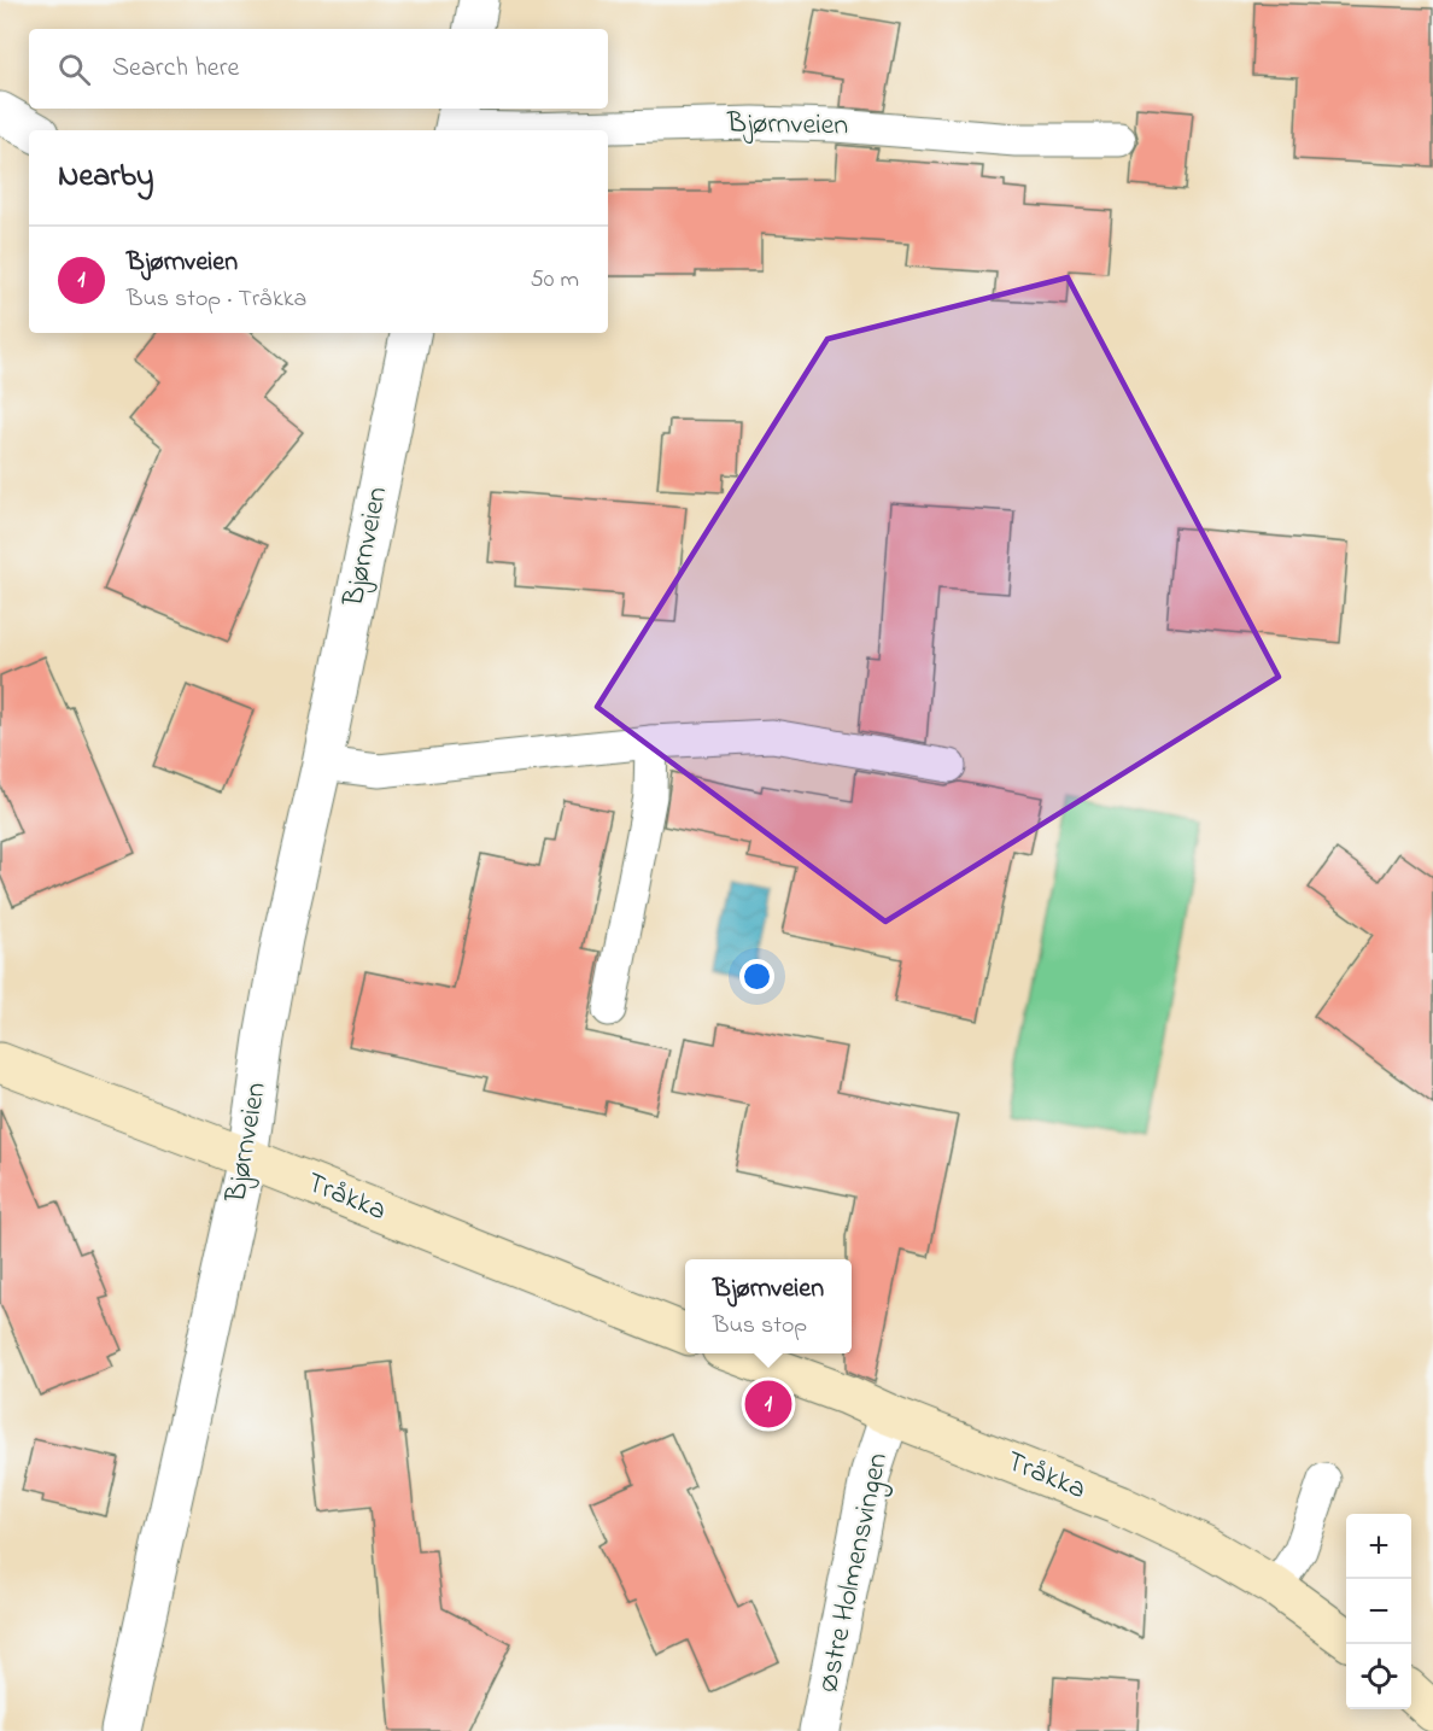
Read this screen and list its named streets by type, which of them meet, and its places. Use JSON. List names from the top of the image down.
{
  "streets": {
    "street": ["Bjørnveien", "Tråkka", "Østre Holmensvingen"]
  },
  "crossings": [
    ["Bjørnveien", "Tråkka"],
    ["Tråkka", "Østre Holmensvingen"]
  ],
  "page": {
    "search": "Search here",
    "heading": "Nearby",
    "list": [
      {
        "mark": "1",
        "name": "Bjørnveien",
        "note": "Bus stop · Tråkka",
        "value": "50 m"
      }
    ],
    "popup": ["Bjørnveien", "Bus stop"],
    "pins": "1",
    "map_buttons": ["+", "−"]
  }
}
